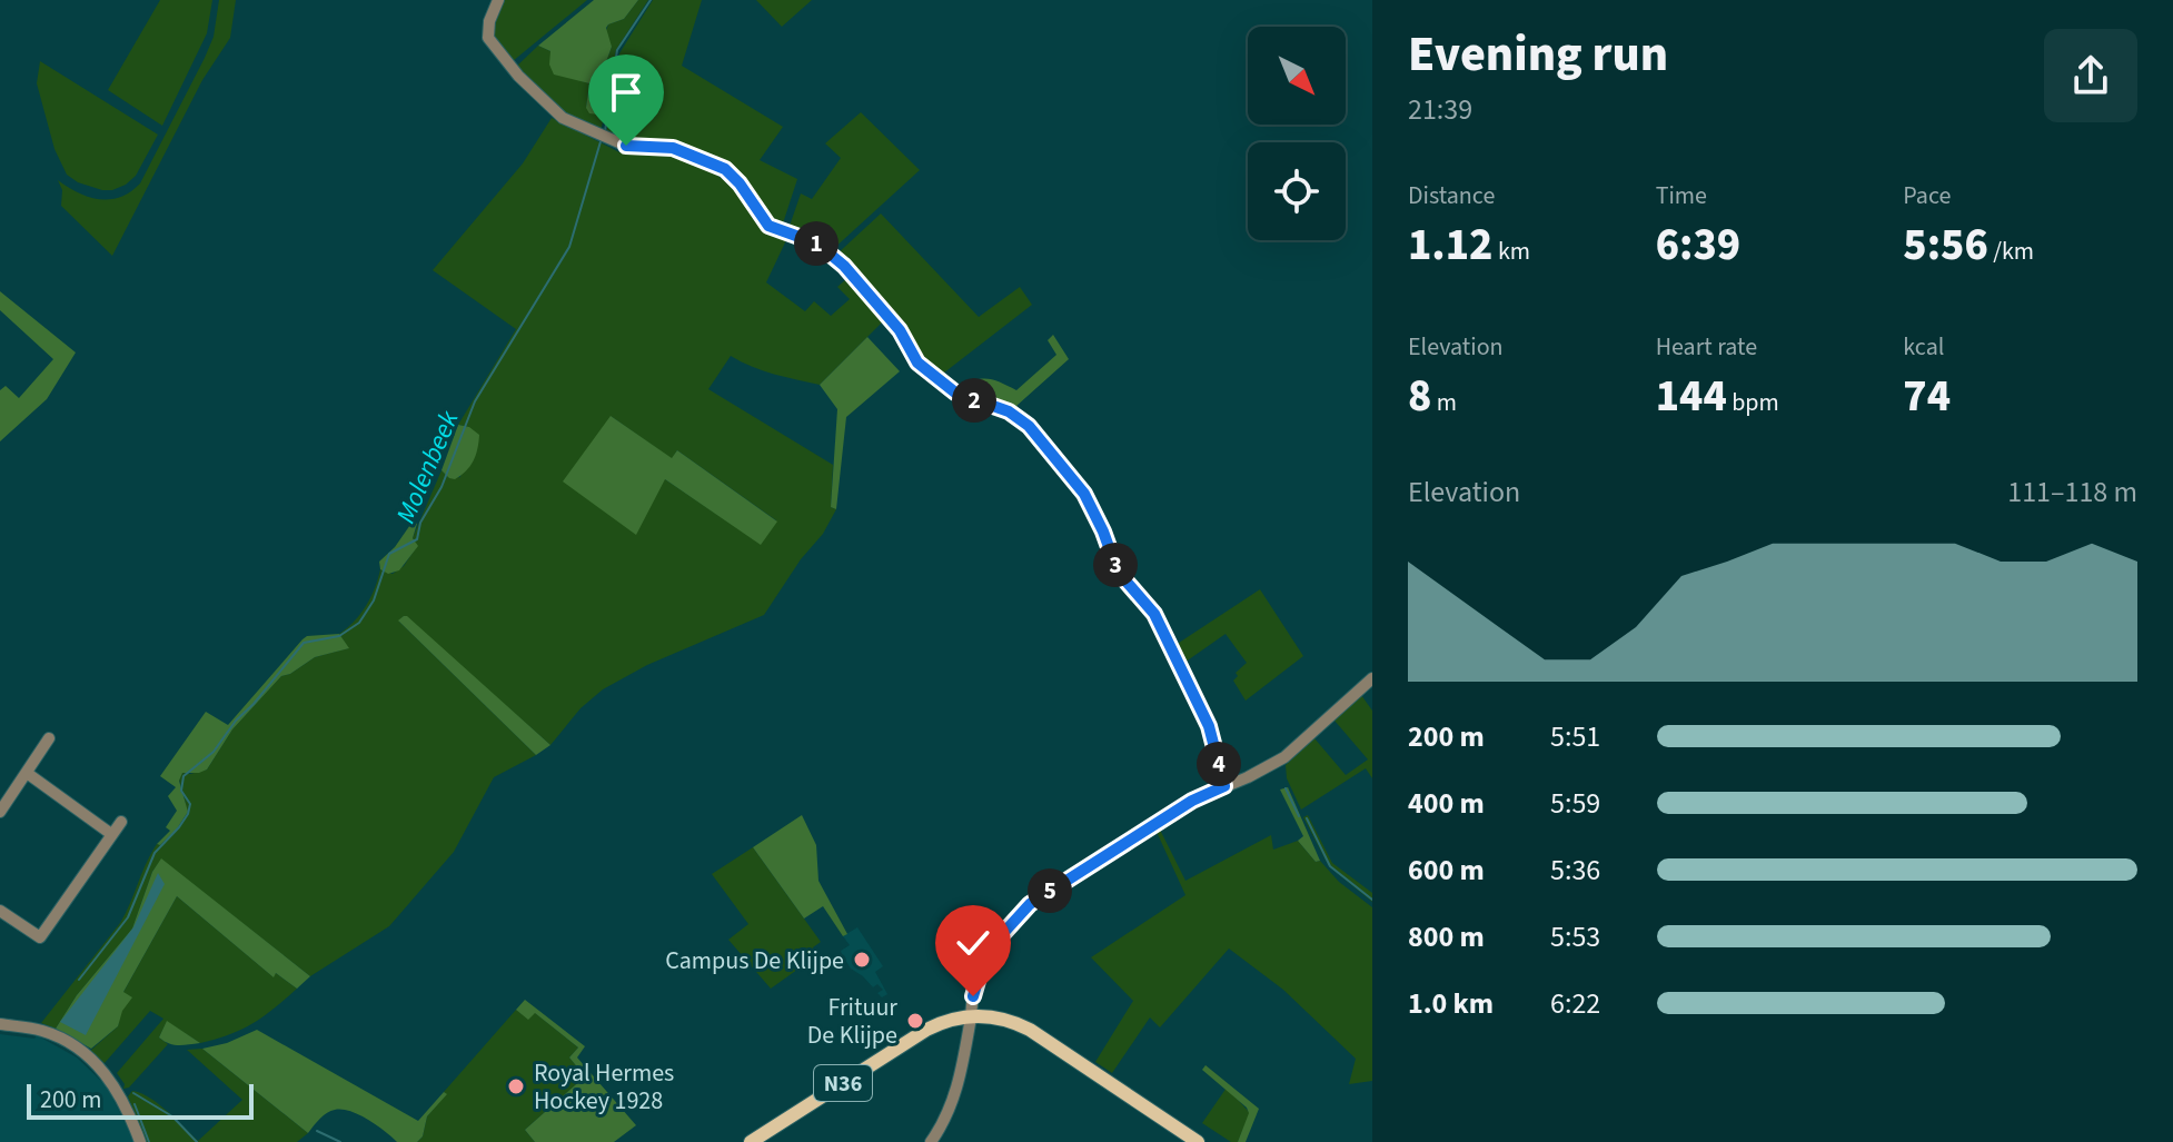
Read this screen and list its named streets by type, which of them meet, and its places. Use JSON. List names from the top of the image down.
{
  "streets": {
    "main road": ["N36"]
  },
  "water": ["Molenbeek"],
  "places": ["Campus De Klijpe", "Frituur De Klijpe", "Royal Hermes Hockey 1928"],
  "scale_bar": "200 m",
  "north": "bottom right",
  "page": {
    "heading": ["Evening run", "21:39"],
    "stats": [
      ["Distance", "1.12 km"],
      ["Time", "6:39"],
      ["Pace", "5:56 /km"],
      ["Elevation", "8 m"],
      ["Heart rate", "144 bpm"],
      ["kcal", "74"]
    ],
    "pins": [
      "1",
      "2",
      "3",
      "4",
      "5"
    ],
    "chart": ["Elevation", "111–118 m"],
    "list": [
      {
        "name": "200 m",
        "note": "5:51"
      },
      {
        "name": "400 m",
        "note": "5:59"
      },
      {
        "name": "600 m",
        "note": "5:36"
      },
      {
        "name": "800 m",
        "note": "5:53"
      },
      {
        "name": "1.0 km",
        "note": "6:22"
      }
    ],
    "scale": "200 m"
  }
}
